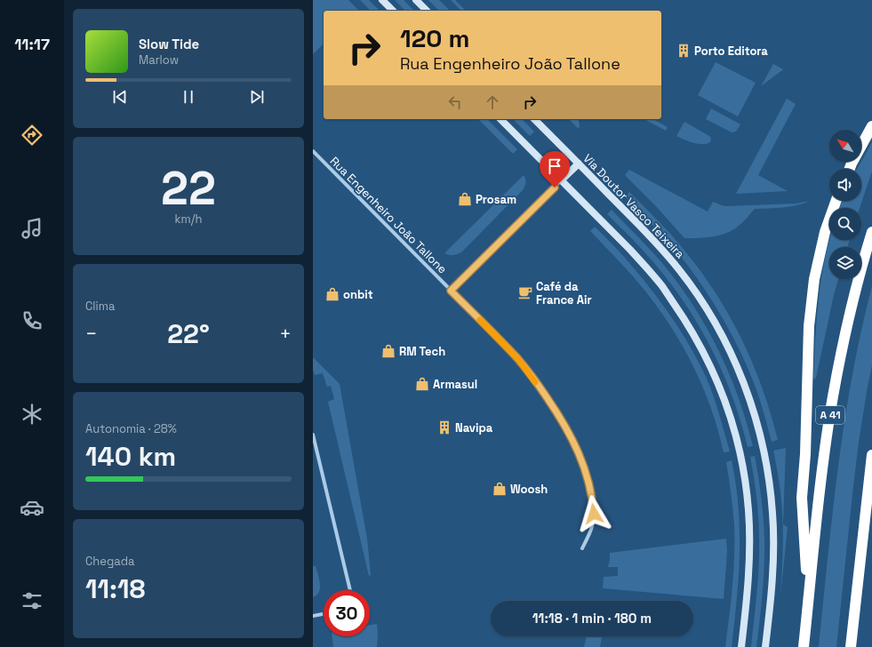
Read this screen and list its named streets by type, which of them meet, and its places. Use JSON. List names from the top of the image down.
{
  "streets": {
    "highway": ["A 41"],
    "main road": ["Via Doutor Vasco Teixeira"],
    "street": ["Rua Engenheiro João Tallone"]
  },
  "places": {
    "building": ["Porto Editora", "Navipa"],
    "shop": [
      "Prosam",
      "onbit",
      "RM Tech",
      "Armasul",
      "Woosh"
    ],
    "cafe": ["Café da France Air"]
  },
  "north": "top left",
  "page": {
    "tabs": "11:17",
    "turn": ["120 m", "Rua Engenheiro João Tallone"],
    "song": ["Slow Tide", "Marlow"],
    "tile": [
      ["22", "km/h"],
      "Clima",
      ["Autonomia · 28%", "140 km"],
      ["Chegada", "11:18"]
    ],
    "heat": ["−", "22°", "+"],
    "limit": "30",
    "trip": "11:18 · 1 min · 180 m"
  }
}
